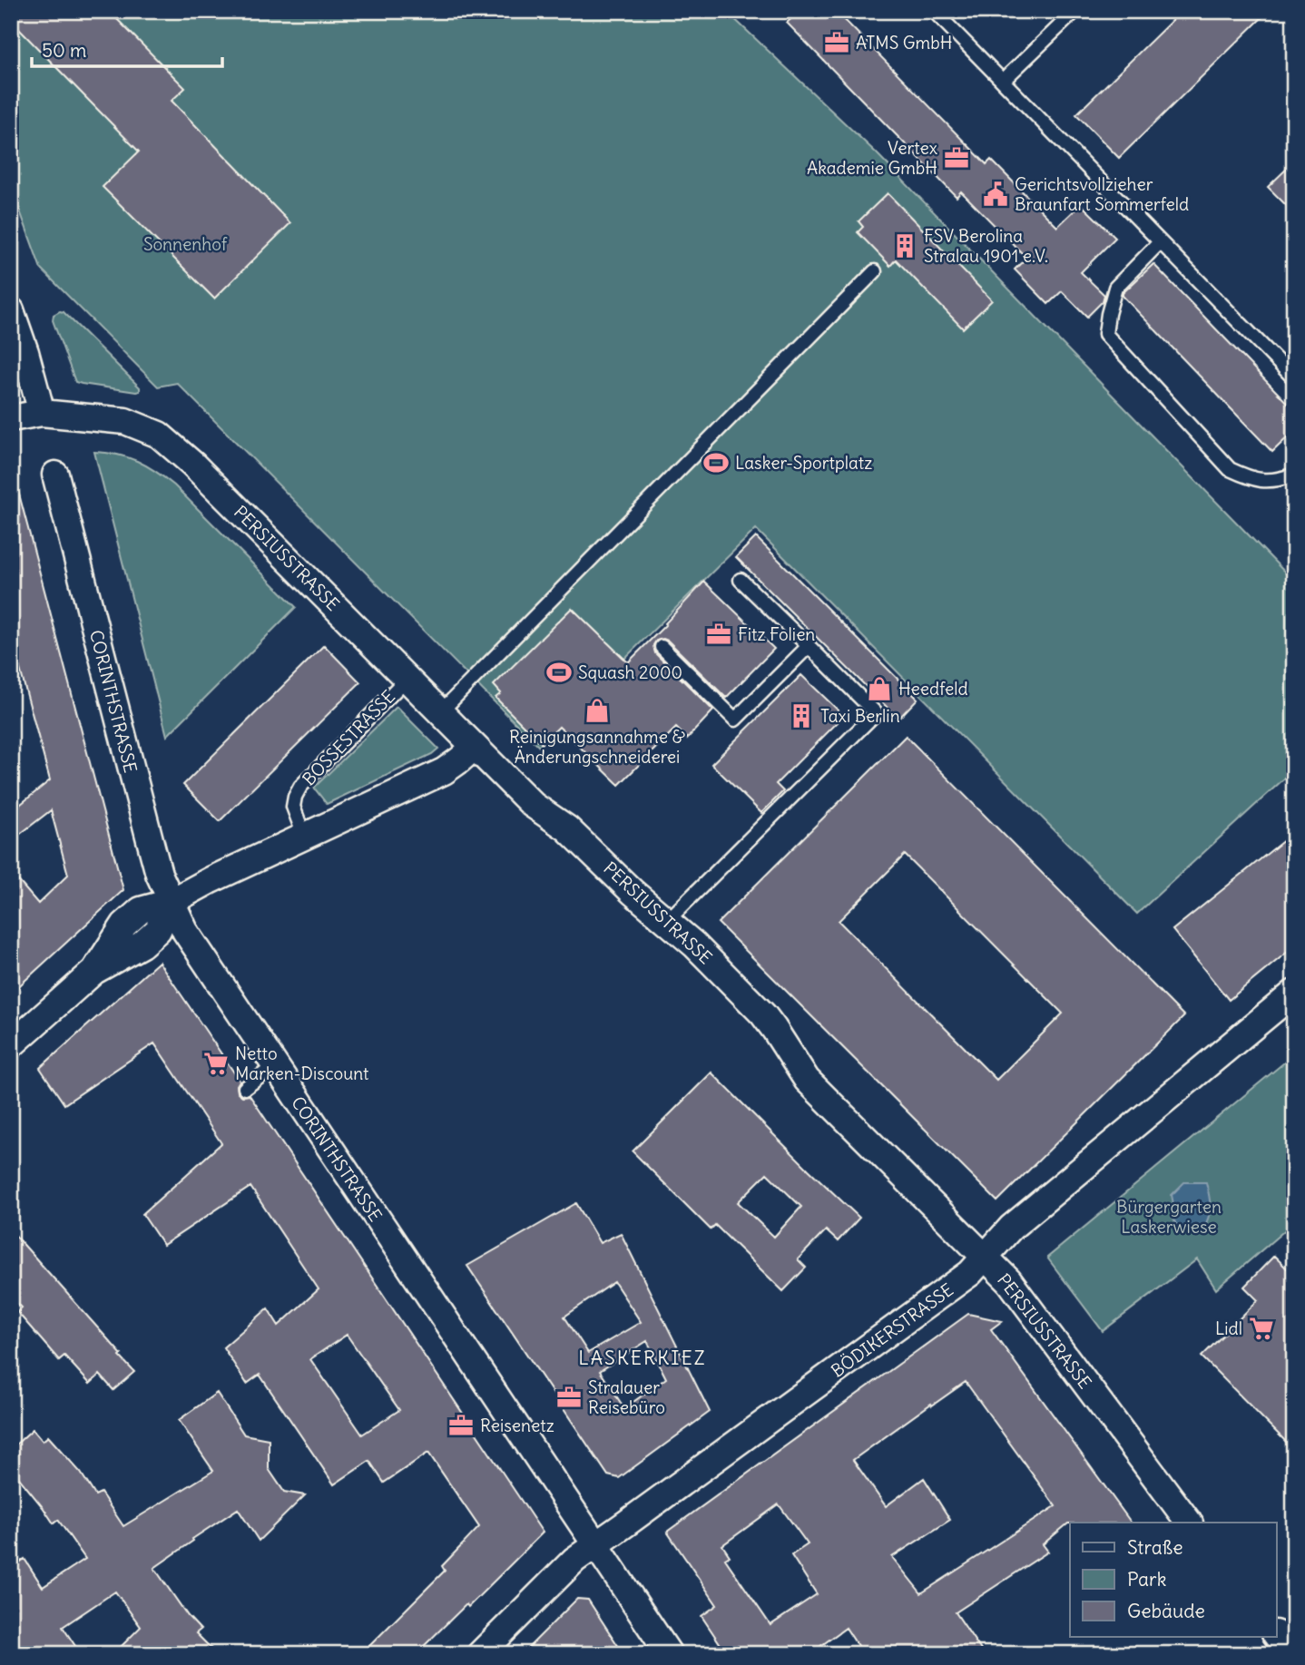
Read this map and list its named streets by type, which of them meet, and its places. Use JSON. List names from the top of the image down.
{
  "streets": {
    "street": ["PERSIUSSTRASSE", "CORINTHSTRASSE", "BÖDIKERSTRASSE"],
    "lane": ["BOSSESTRASSE"]
  },
  "crossings": [
    ["PERSIUSSTRASSE", "BOSSESTRASSE"],
    ["PERSIUSSTRASSE", "BÖDIKERSTRASSE"],
    ["CORINTHSTRASSE", "BÖDIKERSTRASSE"]
  ],
  "districts": ["LASKERKIEZ"],
  "parks": ["Sonnenhof", "Bürgergarten Laskerwiese"],
  "places": {
    "office": [
      "ATMS GmbH",
      "Vertex Akademie GmbH",
      "Fitz Folien",
      "Stralauer Reisebüro",
      "Reisenetz"
    ],
    "public building": ["Gerichtsvollzieher Braunfart Sommerfeld"],
    "building": ["FSV Berolina Stralau 1901 e.V.", "Taxi Berlin"],
    "sports": ["Lasker-Sportplatz", "Squash 2000"],
    "shop": ["Heedfeld", "Reinigungsannahme & Änderungschneiderei"],
    "supermarket": ["Netto Marken-Discount", "Lidl"]
  },
  "legend": ["Straße", "Park", "Gebäude"],
  "scale_bar": "50 m"
}
